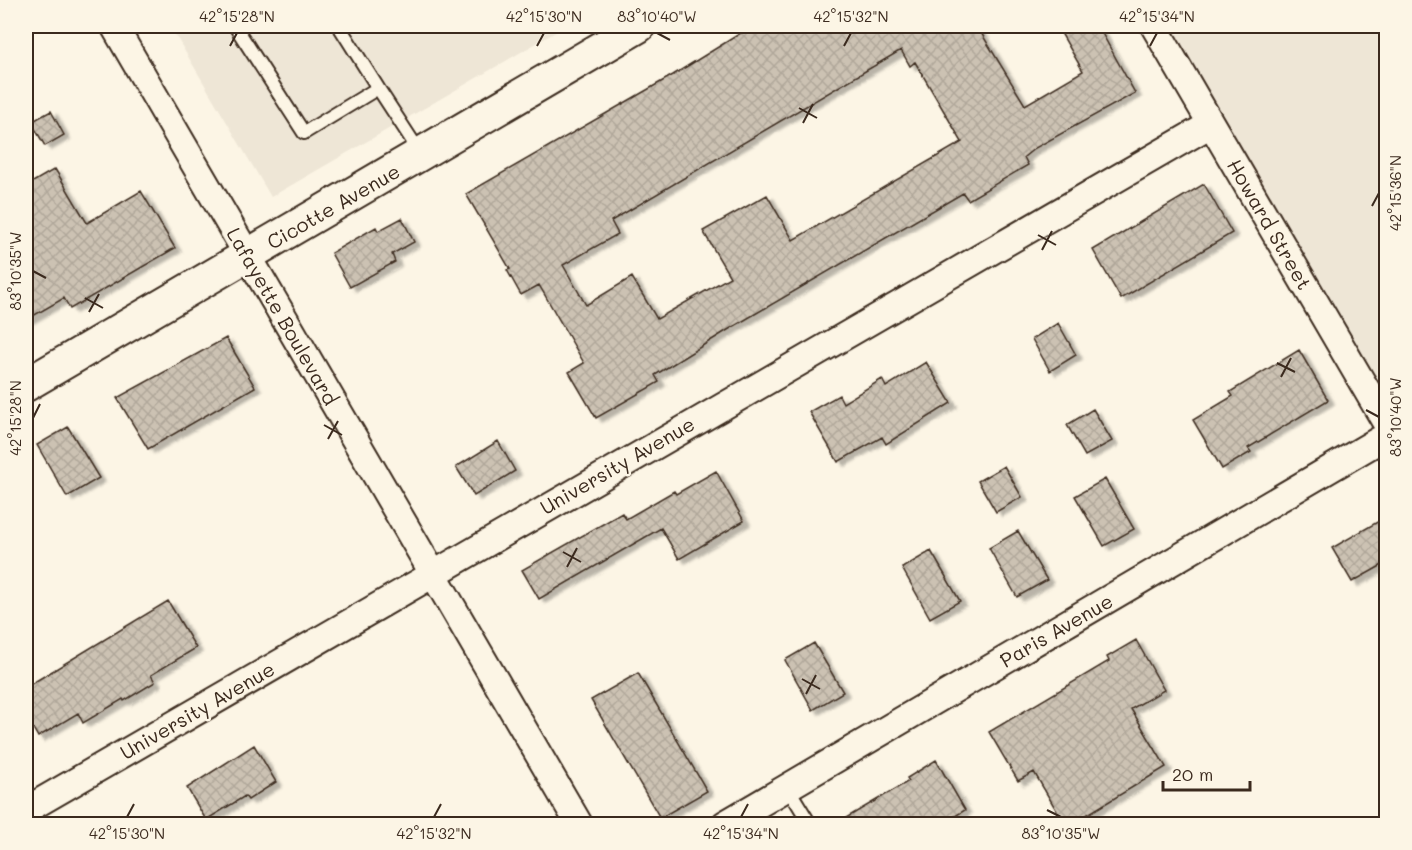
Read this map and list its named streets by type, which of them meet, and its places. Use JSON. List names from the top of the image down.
{
  "streets": {
    "street": [
      "Cicotte Avenue",
      "Howard Street",
      "Lafayette Boulevard",
      "University Avenue",
      "Paris Avenue"
    ]
  },
  "crossings": [
    ["Cicotte Avenue", "Lafayette Boulevard"],
    ["Howard Street", "University Avenue"],
    ["Lafayette Boulevard", "University Avenue"]
  ],
  "scale_bar": "20 m",
  "coordinates": [
    "42°15'28\"N",
    "42°15'30\"N",
    "83°10'40\"W",
    "42°15'32\"N",
    "42°15'34\"N",
    "42°15'36\"N",
    "83°10'35\"W"
  ]
}
